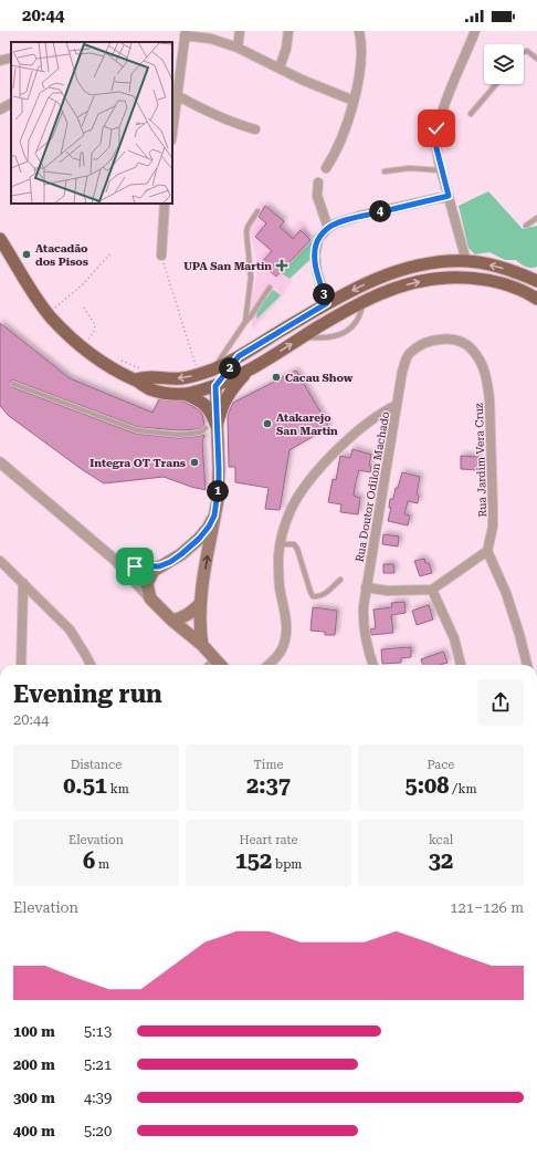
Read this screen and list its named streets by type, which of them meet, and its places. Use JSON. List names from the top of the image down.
{
  "streets": {
    "street": ["Rua Jardim Vera Cruz", "Rua Doutor Odilon Machado"]
  },
  "crossings": [
    ["Rua Jardim Vera Cruz", "Rua Doutor Odilon Machado"]
  ],
  "places": {
    "other": [
      "Atacadão dos Pisos",
      "Cacau Show",
      "Atakarejo San Martin",
      "Integra OT Trans"
    ],
    "health": ["UPA San Martin"]
  },
  "page": {
    "status": "20:44",
    "pins": [
      "4",
      "3",
      "2",
      "1"
    ],
    "heading": ["Evening run", "20:44"],
    "stats": [
      ["Distance", "0.51 km"],
      ["Time", "2:37"],
      ["Pace", "5:08 /km"],
      ["Elevation", "6 m"],
      ["Heart rate", "152 bpm"],
      ["kcal", "32"]
    ],
    "chart": ["Elevation", "121–126 m"],
    "list": [
      {
        "name": "100 m",
        "note": "5:13"
      },
      {
        "name": "200 m",
        "note": "5:21"
      },
      {
        "name": "300 m",
        "note": "4:39"
      },
      {
        "name": "400 m",
        "note": "5:20"
      }
    ]
  }
}
